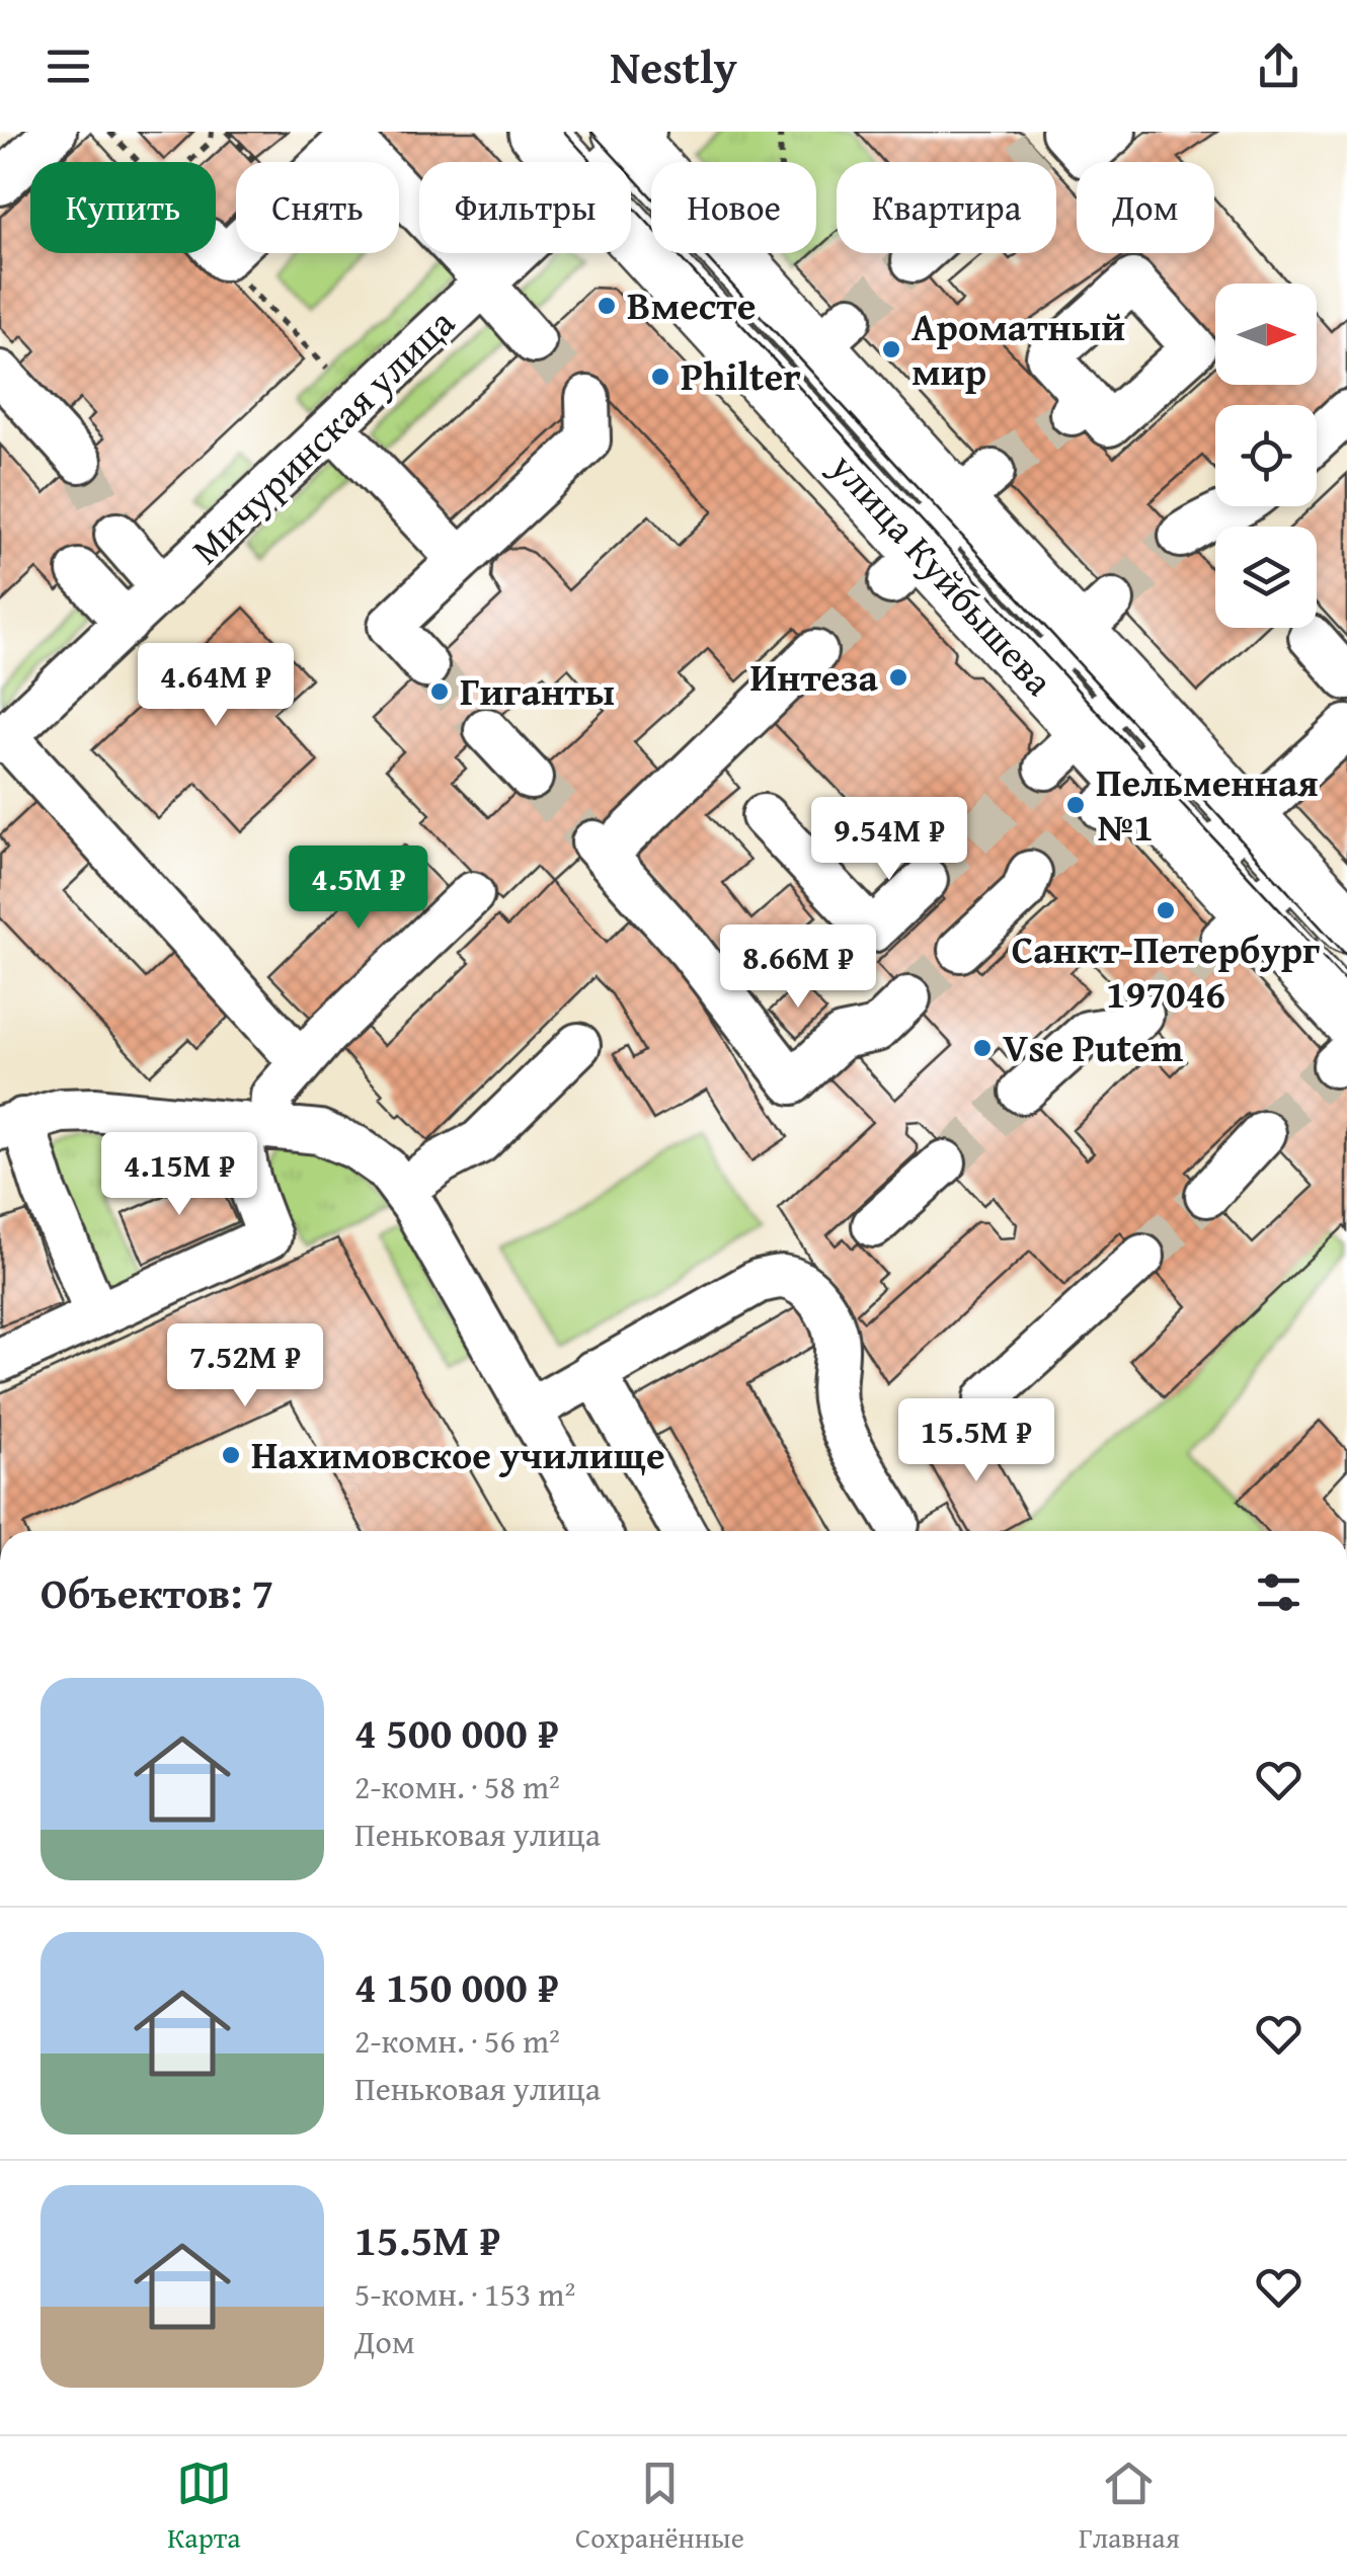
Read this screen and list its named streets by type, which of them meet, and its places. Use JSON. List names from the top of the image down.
{
  "streets": {
    "main road": ["улица Куйбышева"],
    "street": ["Мичуринская улица"]
  },
  "crossings": [
    ["Мичуринская улица", "улица Куйбышева"]
  ],
  "places": [
    "Вместе",
    "Ароматный мир",
    "Philter",
    "Интеза",
    "Гиганты",
    "Пельменная №1",
    "Санкт-Петербург 197046",
    "Vse Putem",
    "Нахимовское училище"
  ],
  "north": "right",
  "page": {
    "header": "Nestly",
    "chip": [
      "Купить",
      "Снять",
      "Фильтры",
      "Новое",
      "Квартира",
      "Дом"
    ],
    "price": [
      "4.64M ₽",
      "9.54M ₽",
      "4.5M ₽",
      "8.66M ₽",
      "4.15M ₽",
      "7.52M ₽",
      "15.5M ₽"
    ],
    "heading": "Объектов: 7",
    "list": [
      {
        "name": "4 500 000 ₽",
        "note": "2-комн. · 58 m² · Пеньковая улица"
      },
      {
        "name": "4 150 000 ₽",
        "note": "2-комн. · 56 m² · Пеньковая улица"
      },
      {
        "name": "15.5M ₽",
        "note": "5-комн. · 153 m² · Дом"
      }
    ],
    "tabs": ["Карта", "Сохранённые", "Главная"]
  }
}
